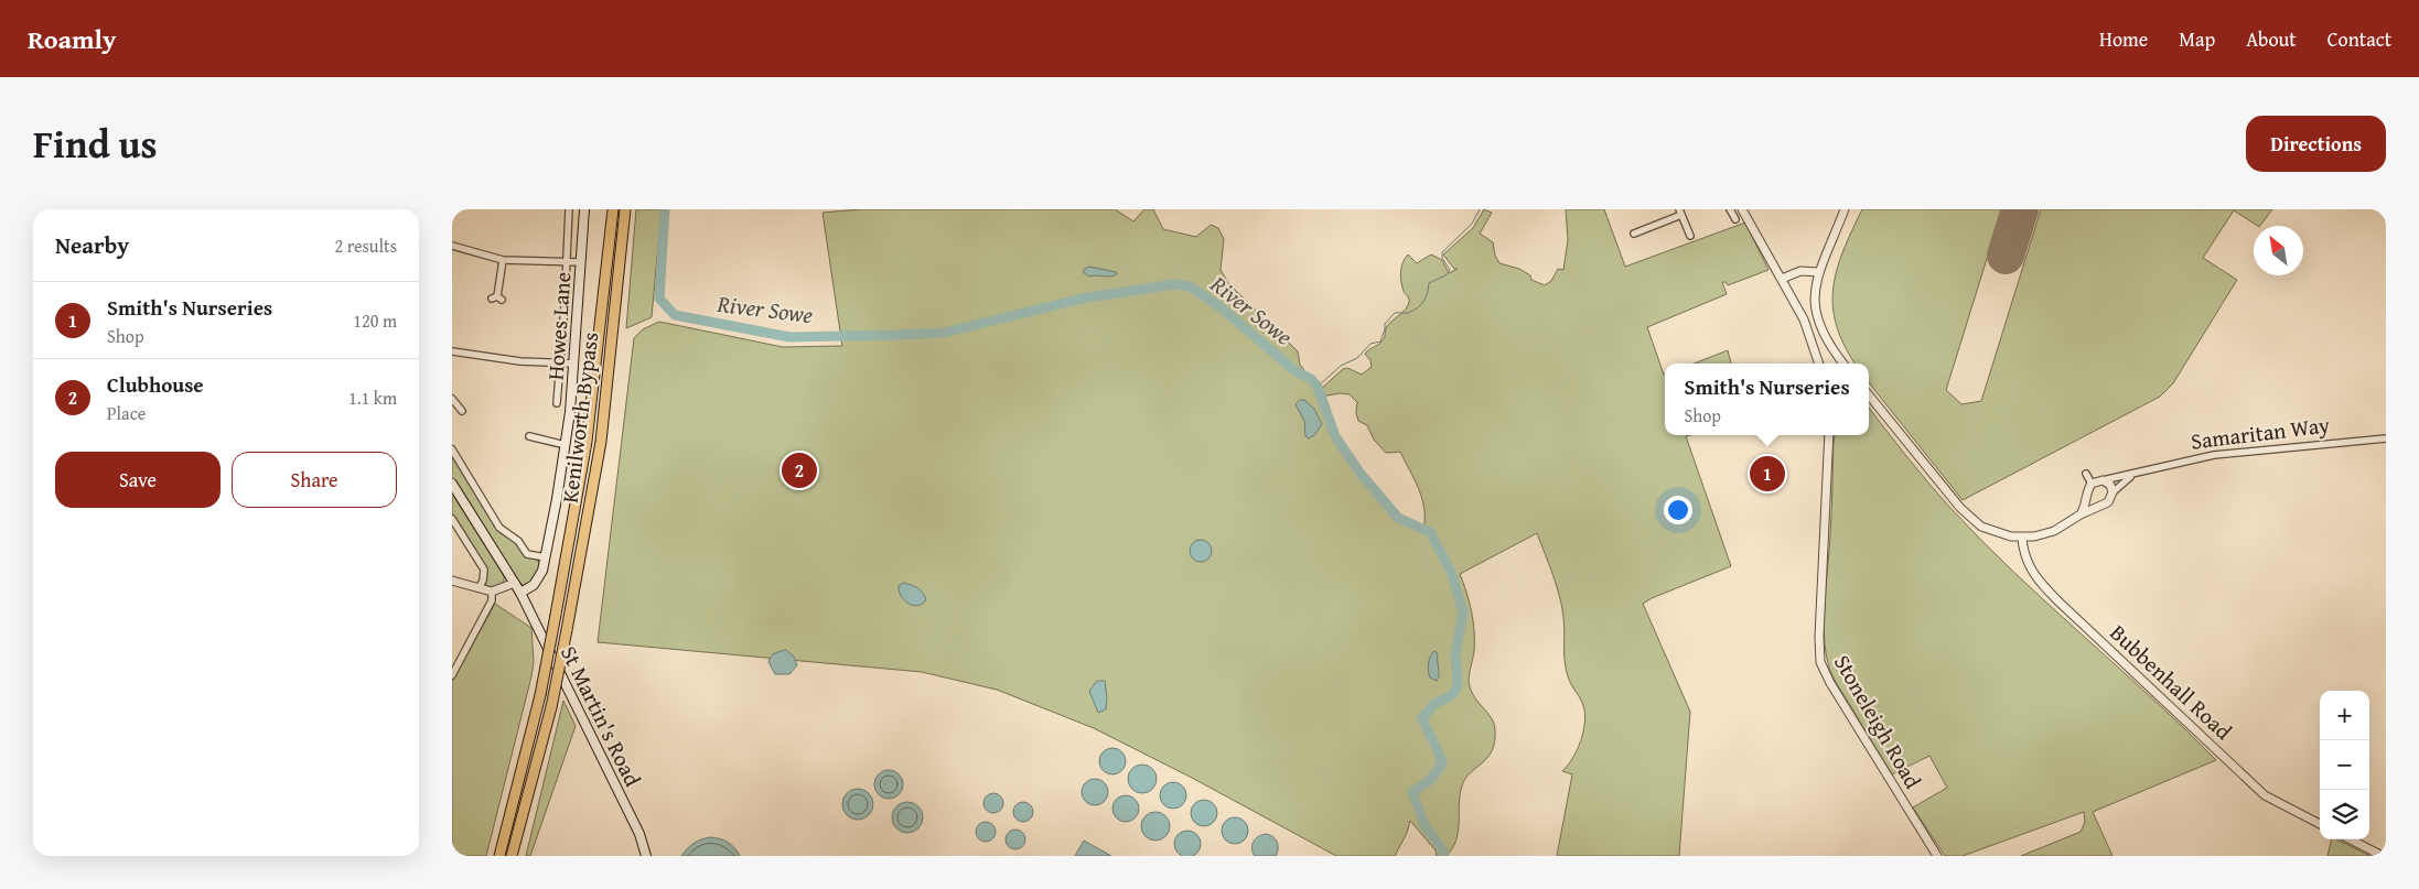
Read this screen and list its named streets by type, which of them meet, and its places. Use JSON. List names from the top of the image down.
{
  "streets": {
    "highway": ["Kenilworth Bypass"],
    "main road": ["Howes Lane", "St Martin's Road"],
    "street": ["Samaritan Way", "Bubbenhall Road", "Stoneleigh Road"]
  },
  "crossings": [
    ["Howes Lane", "St Martin's Road"]
  ],
  "water": ["River Sowe"],
  "north": "top left",
  "page": {
    "header": "Roamly",
    "nav": [
      "Home",
      "Map",
      "About",
      "Contact"
    ],
    "title": "Find us",
    "buttons": [
      "Directions",
      ["Save", "Share"]
    ],
    "heading": ["Nearby", "2 results"],
    "list": [
      {
        "mark": "1",
        "name": "Smith's Nurseries",
        "note": "Shop",
        "value": "120 m"
      },
      {
        "mark": "2",
        "name": "Clubhouse",
        "note": "Place",
        "value": "1.1 km"
      }
    ],
    "popup": ["Smith's Nurseries", "Shop"],
    "pins": ["2", "1"],
    "map_buttons": ["+", "−"]
  }
}
